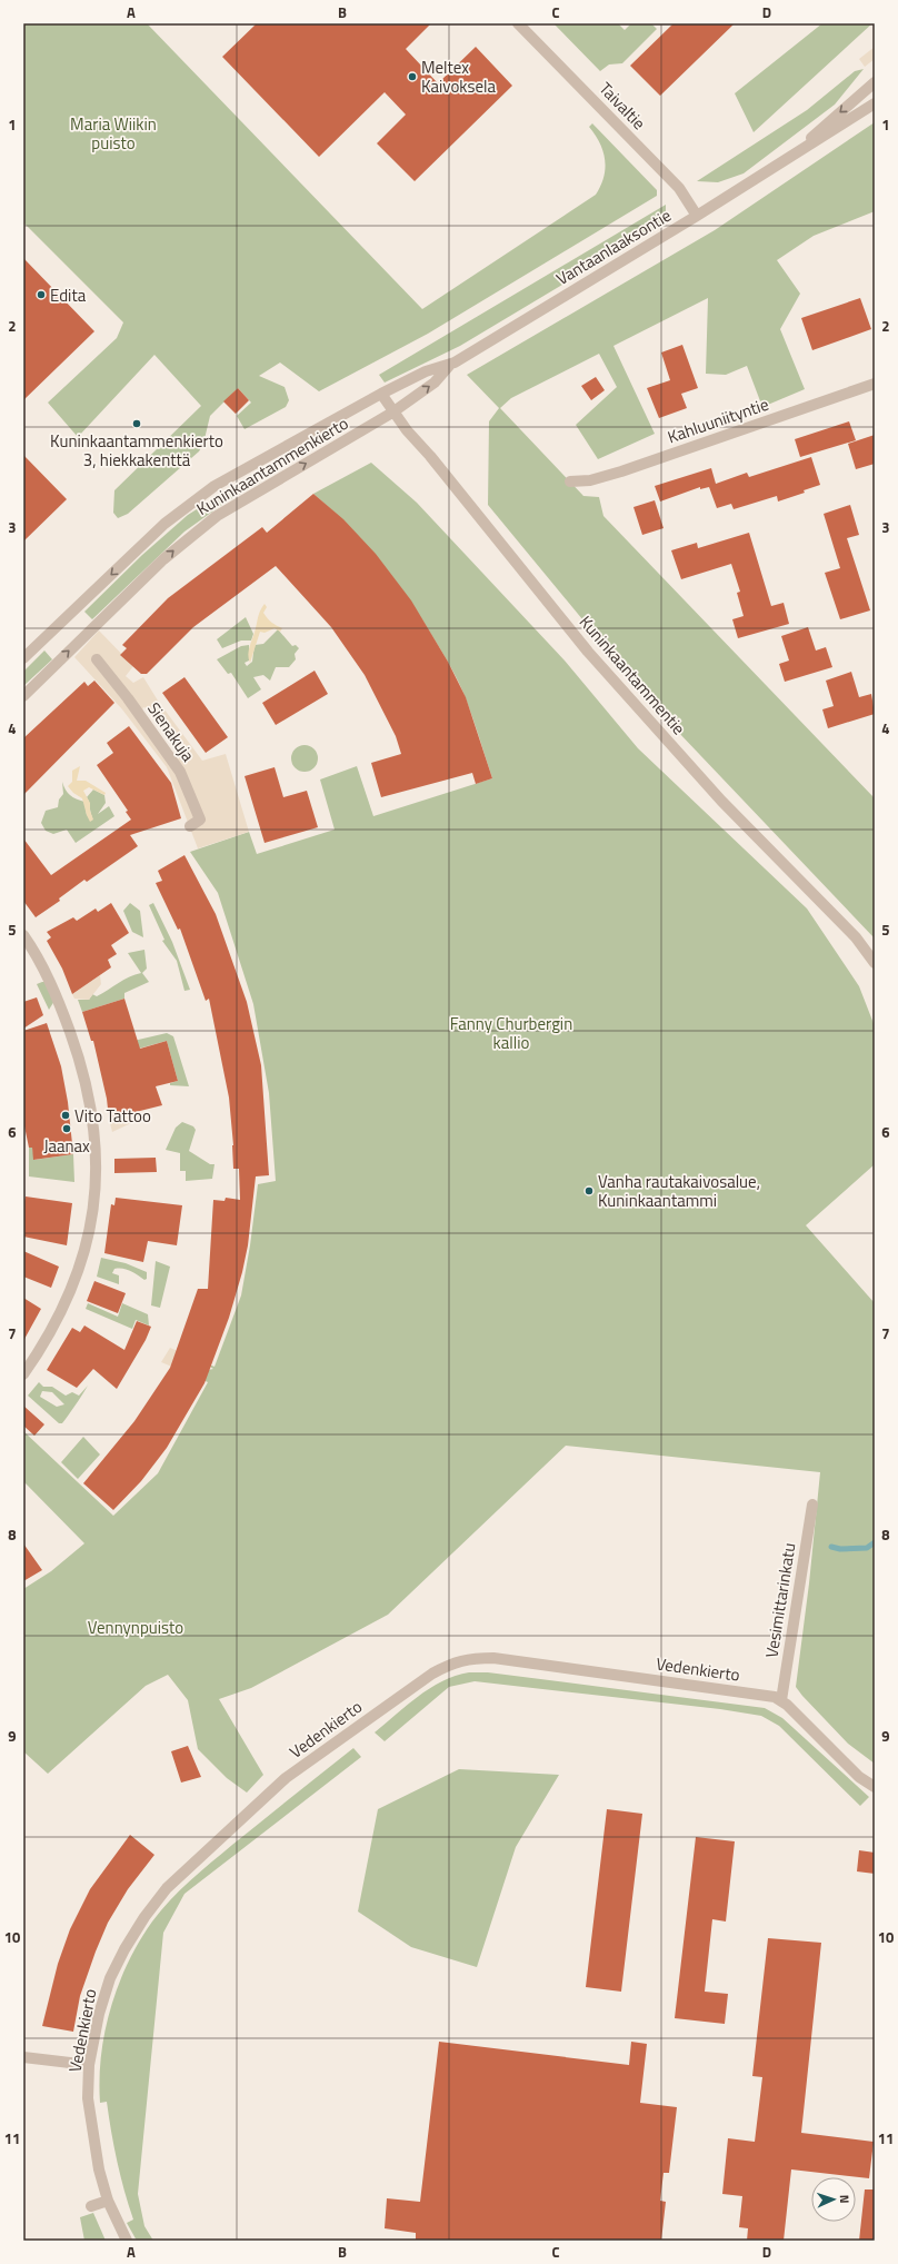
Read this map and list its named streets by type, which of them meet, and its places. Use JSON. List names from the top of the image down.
{
  "streets": {
    "street": [
      "Taivaltie",
      "Vantaanlaaksontie",
      "Kahluuniityntie",
      "Kuninkaantammenkierto",
      "Kuninkaantammentie",
      "Sienakuja",
      "Vesimittarinkatu",
      "Vedenkierto"
    ]
  },
  "crossings": [
    ["Taivaltie", "Vantaanlaaksontie"],
    ["Vantaanlaaksontie", "Kuninkaantammenkierto"],
    ["Kuninkaantammenkierto", "Kuninkaantammentie"],
    ["Vesimittarinkatu", "Vedenkierto"]
  ],
  "parks": ["Maria Wiikin puisto", "Fanny Churbergin kallio", "Vennynpuisto"],
  "places": [
    "Meltex Kaivoksela",
    "Edita",
    "Kuninkaantammenkierto 3, hiekkakenttä",
    "Vito Tattoo",
    "Jaanax",
    "Vanha rautakaivosalue, Kuninkaantammi"
  ],
  "north": "right",
  "grid": {
    "columns": [
      "A",
      "B",
      "C",
      "D"
    ],
    "rows": [
      "1",
      "2",
      "3",
      "4",
      "5",
      "6",
      "7",
      "8",
      "9",
      "10",
      "11"
    ]
  }
}
